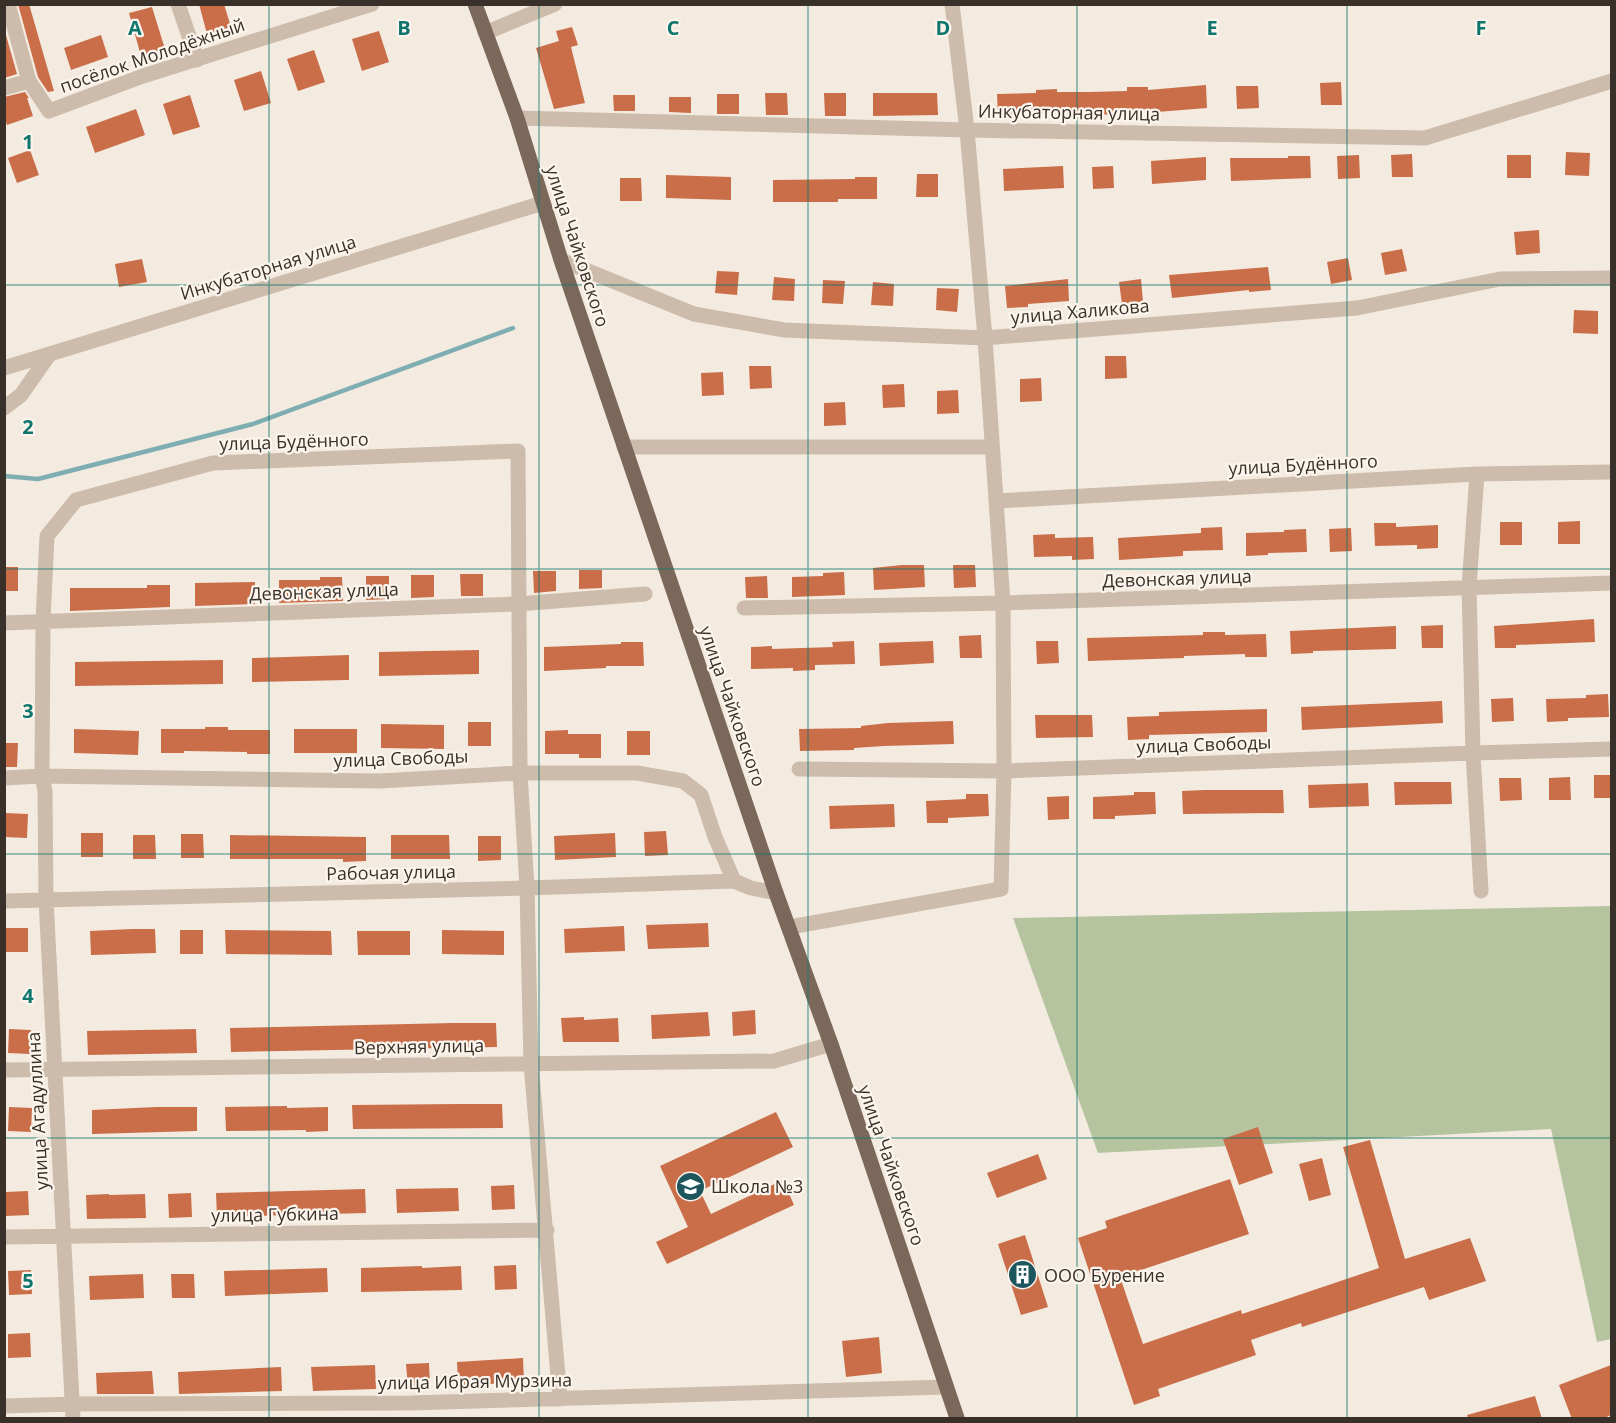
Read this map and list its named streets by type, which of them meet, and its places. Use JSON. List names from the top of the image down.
{
  "streets": {
    "main road": ["улица Чайковского"],
    "street": [
      "посёлок Молодёжный",
      "Инкубаторная улица",
      "улица Халикова",
      "улица Будённого",
      "Девонская улица",
      "улица Свободы",
      "Рабочая улица",
      "Верхняя улица",
      "улица Агадуллина",
      "улица Губкина",
      "улица Ибрая Мурзина"
    ]
  },
  "crossings": [
    ["Инкубаторная улица", "улица Чайковского"],
    ["улица Чайковского", "улица Халикова"],
    ["улица Чайковского", "Рабочая улица"],
    ["улица Чайковского", "Верхняя улица"],
    ["улица Чайковского", "улица Ибрая Мурзина"],
    ["улица Будённого", "Девонская улица"],
    ["улица Будённого", "улица Агадуллина"],
    ["Девонская улица", "улица Агадуллина"],
    ["улица Свободы", "Рабочая улица"],
    ["улица Свободы", "улица Агадуллина"],
    ["Рабочая улица", "улица Агадуллина"],
    ["Верхняя улица", "улица Агадуллина"],
    ["улица Агадуллина", "улица Губкина"],
    ["улица Агадуллина", "улица Ибрая Мурзина"]
  ],
  "places": {
    "school or university": ["Школа №3"],
    "building": ["ООО Бурение"]
  },
  "grid": {
    "columns": [
      "A",
      "B",
      "C",
      "D",
      "E",
      "F"
    ],
    "rows": [
      "1",
      "2",
      "3",
      "4",
      "5"
    ]
  }
}
